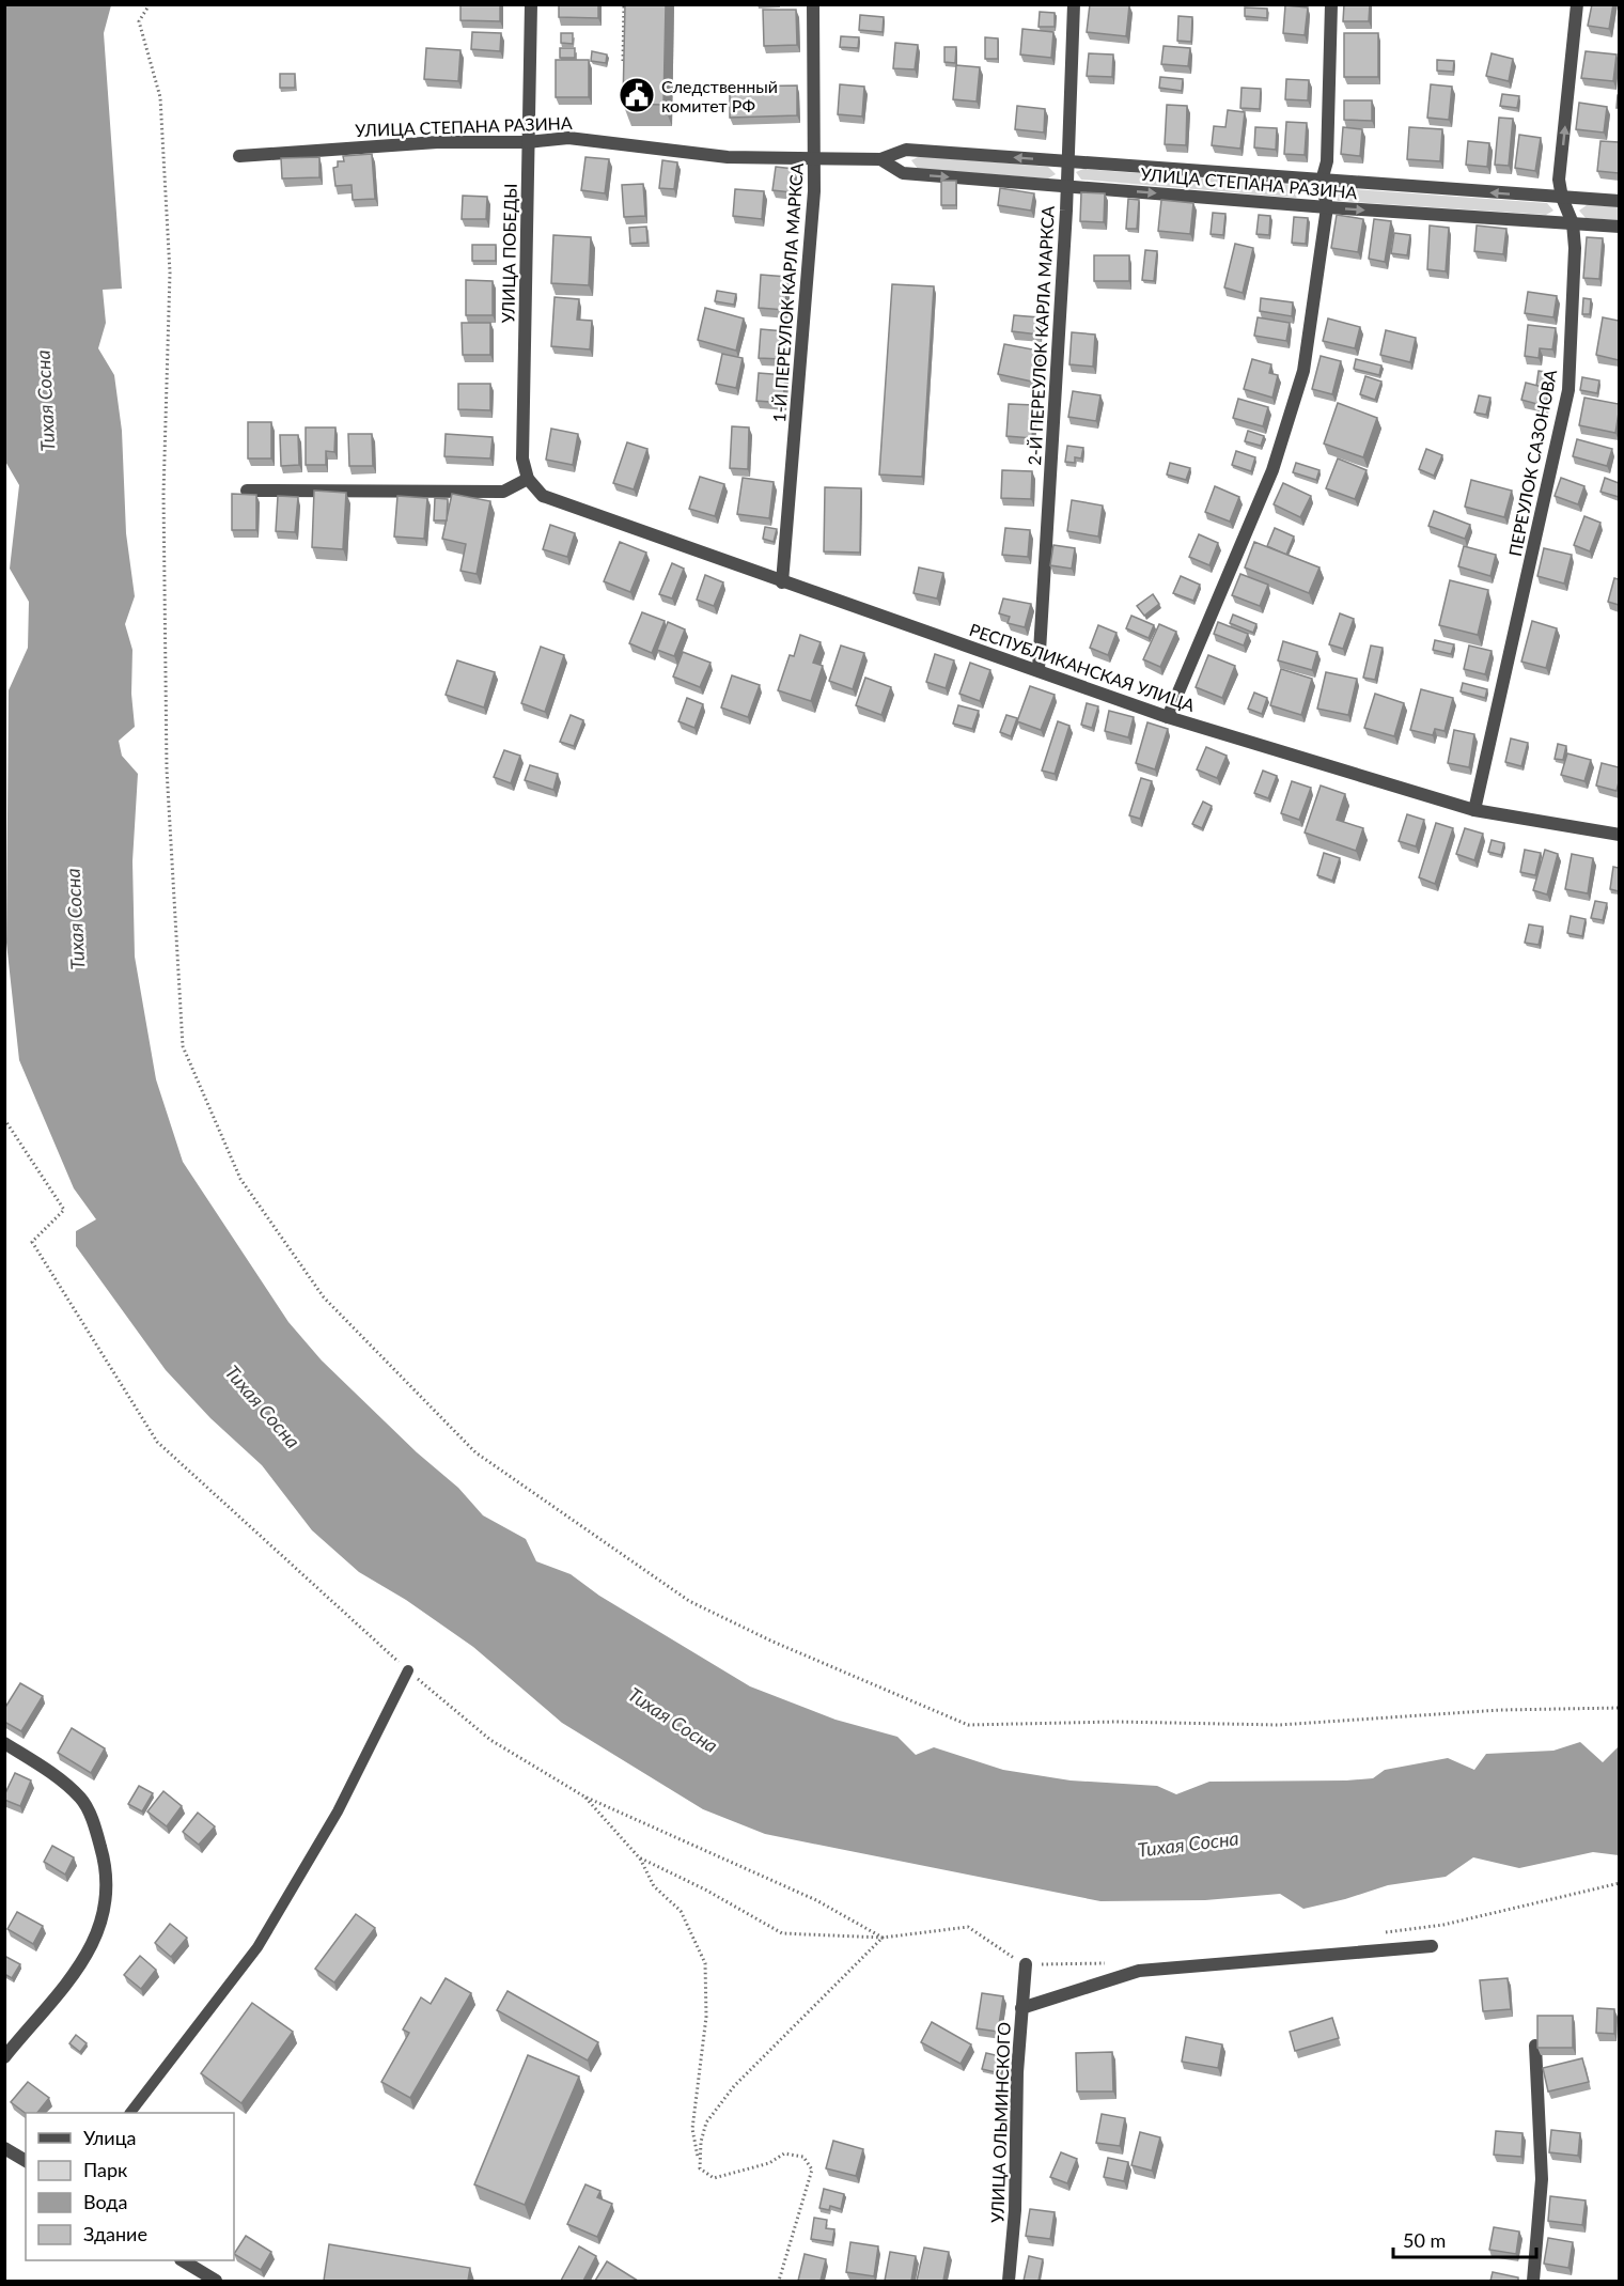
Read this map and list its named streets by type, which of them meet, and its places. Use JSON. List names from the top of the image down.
{
  "streets": {
    "street": [
      "УЛИЦА СТЕПАНА РАЗИНА",
      "УЛИЦА ПОБЕДЫ",
      "1-Й ПЕРЕУЛОК КАРЛА МАРКСА",
      "2-Й ПЕРЕУЛОК КАРЛА МАРКСА",
      "ПЕРЕУЛОК САЗОНОВА",
      "РЕСПУБЛИКАНСКАЯ УЛИЦА",
      "УЛИЦА ОЛЬМИНСКОГО"
    ]
  },
  "crossings": [
    ["УЛИЦА СТЕПАНА РАЗИНА", "УЛИЦА ПОБЕДЫ"],
    ["УЛИЦА СТЕПАНА РАЗИНА", "1-Й ПЕРЕУЛОК КАРЛА МАРКСА"],
    ["УЛИЦА СТЕПАНА РАЗИНА", "2-Й ПЕРЕУЛОК КАРЛА МАРКСА"],
    ["УЛИЦА СТЕПАНА РАЗИНА", "ПЕРЕУЛОК САЗОНОВА"],
    ["УЛИЦА ПОБЕДЫ", "РЕСПУБЛИКАНСКАЯ УЛИЦА"],
    ["1-Й ПЕРЕУЛОК КАРЛА МАРКСА", "РЕСПУБЛИКАНСКАЯ УЛИЦА"],
    ["2-Й ПЕРЕУЛОК КАРЛА МАРКСА", "РЕСПУБЛИКАНСКАЯ УЛИЦА"],
    ["ПЕРЕУЛОК САЗОНОВА", "РЕСПУБЛИКАНСКАЯ УЛИЦА"]
  ],
  "water": ["Тихая Сосна"],
  "places": {
    "public building": ["Следственный комитет РФ"]
  },
  "legend": [
    "Улица",
    "Парк",
    "Вода",
    "Здание"
  ],
  "scale_bar": "50 m"
}
